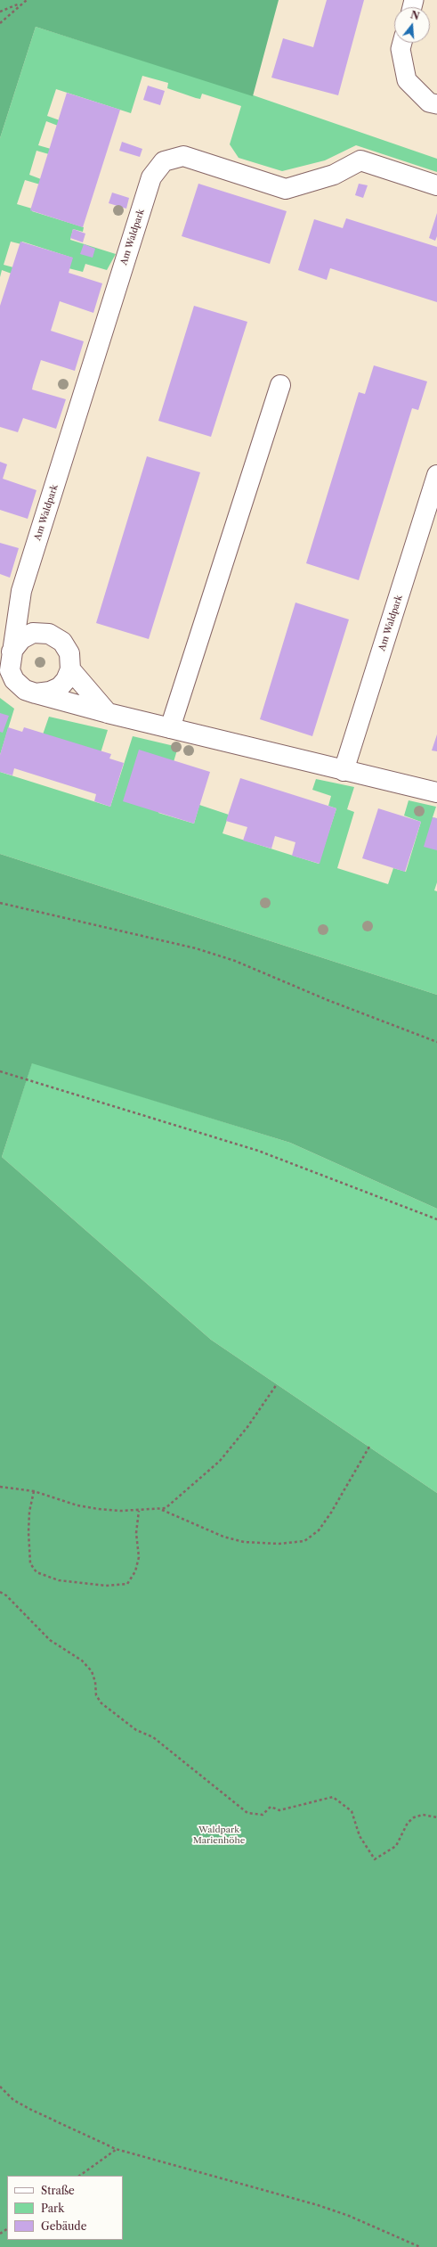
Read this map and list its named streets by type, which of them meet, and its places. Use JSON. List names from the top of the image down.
{
  "streets": {
    "street": ["Am Waldpark"]
  },
  "parks": ["Waldpark Marienhöhe"],
  "legend": ["Straße", "Park", "Gebäude"],
  "north": "top"
}
